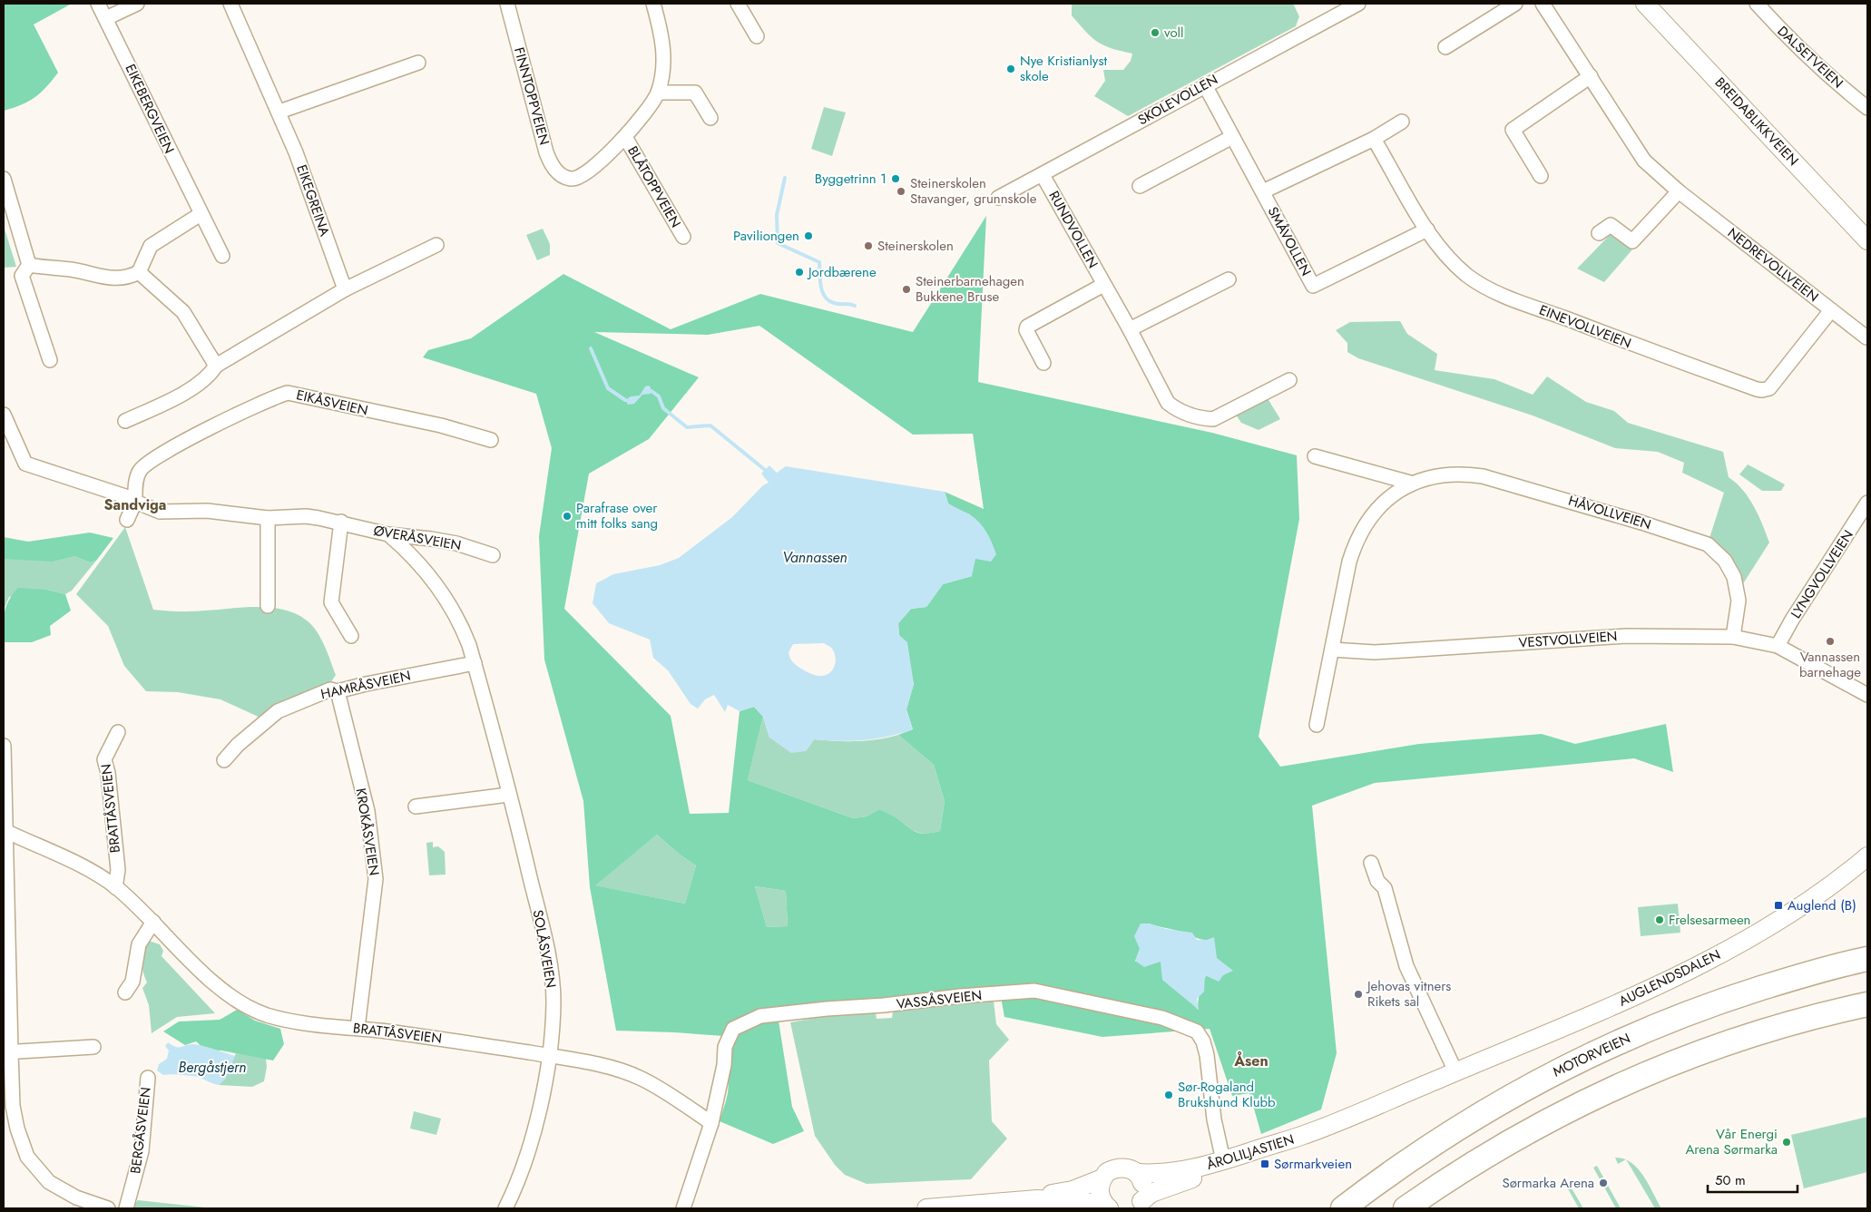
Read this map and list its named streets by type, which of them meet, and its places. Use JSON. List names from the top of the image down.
{
  "streets": {
    "highway": ["MOTORVEIEN"],
    "main road": ["BREIDABLIKKVEIEN", "AUGLENDSDALEN", "ÅROLILJASTIEN"],
    "street": [
      "DALSETVEIEN",
      "FINNTOPPVEIEN",
      "SKOLEVOLLEN",
      "EIKEBERGVEIEN",
      "BLÅTOPPVEIEN",
      "EIKEGREINA",
      "RUNDVOLLEN",
      "SMÅVOLLEN",
      "NEDREVOLLVEIEN",
      "EINEVOLLVEIEN",
      "EIKÅSVEIEN",
      "HÅVOLLVEIEN",
      "ØVERÅSVEIEN",
      "LYNGVOLLVEIEN",
      "VESTVOLLVEIEN",
      "HAMRÅSVEIEN",
      "BRATTÅSVEIEN",
      "KROKÅSVEIEN",
      "SOLÅSVEIEN",
      "VASSÅSVEIEN",
      "BERGÅSVEIEN"
    ]
  },
  "crossings": [
    ["FINNTOPPVEIEN", "BLÅTOPPVEIEN"],
    ["SKOLEVOLLEN", "RUNDVOLLEN"],
    ["SKOLEVOLLEN", "SMÅVOLLEN"],
    ["SMÅVOLLEN", "EINEVOLLVEIEN"],
    ["NEDREVOLLVEIEN", "EINEVOLLVEIEN"],
    ["EIKÅSVEIEN", "ØVERÅSVEIEN"],
    ["HÅVOLLVEIEN", "VESTVOLLVEIEN"],
    ["ØVERÅSVEIEN", "SOLÅSVEIEN"],
    ["LYNGVOLLVEIEN", "VESTVOLLVEIEN"],
    ["HAMRÅSVEIEN", "KROKÅSVEIEN"],
    ["HAMRÅSVEIEN", "SOLÅSVEIEN"],
    ["BRATTÅSVEIEN", "KROKÅSVEIEN"],
    ["BRATTÅSVEIEN", "SOLÅSVEIEN"],
    ["BRATTÅSVEIEN", "VASSÅSVEIEN"],
    ["AUGLENDSDALEN", "ÅROLILJASTIEN"],
    ["VASSÅSVEIEN", "ÅROLILJASTIEN"]
  ],
  "districts": ["Sandviga", "Åsen"],
  "water": ["Vannassen", "Bergåstjern"],
  "places": {
    "other": [
      "voll",
      "Nye Kristianlyst skole",
      "Byggetrinn 1",
      "Steinerskolen Stavanger, grunnskole",
      "Paviliongen",
      "Steinerskolen",
      "Jordbærene",
      "Steinerbarnehagen Bukkene Bruse",
      "Parafrase over mitt folks sang",
      "Vannassen barnehage",
      "Frelsesarmeen",
      "Jehovas vitners Rikets sal",
      "Sør-Rogaland Brukshund Klubb",
      "Vår Energi Arena Sørmarka",
      "Sørmarka Arena"
    ],
    "transit": ["Auglend (B)", "Sørmarkveien"]
  },
  "scale_bar": "50 m"
}
